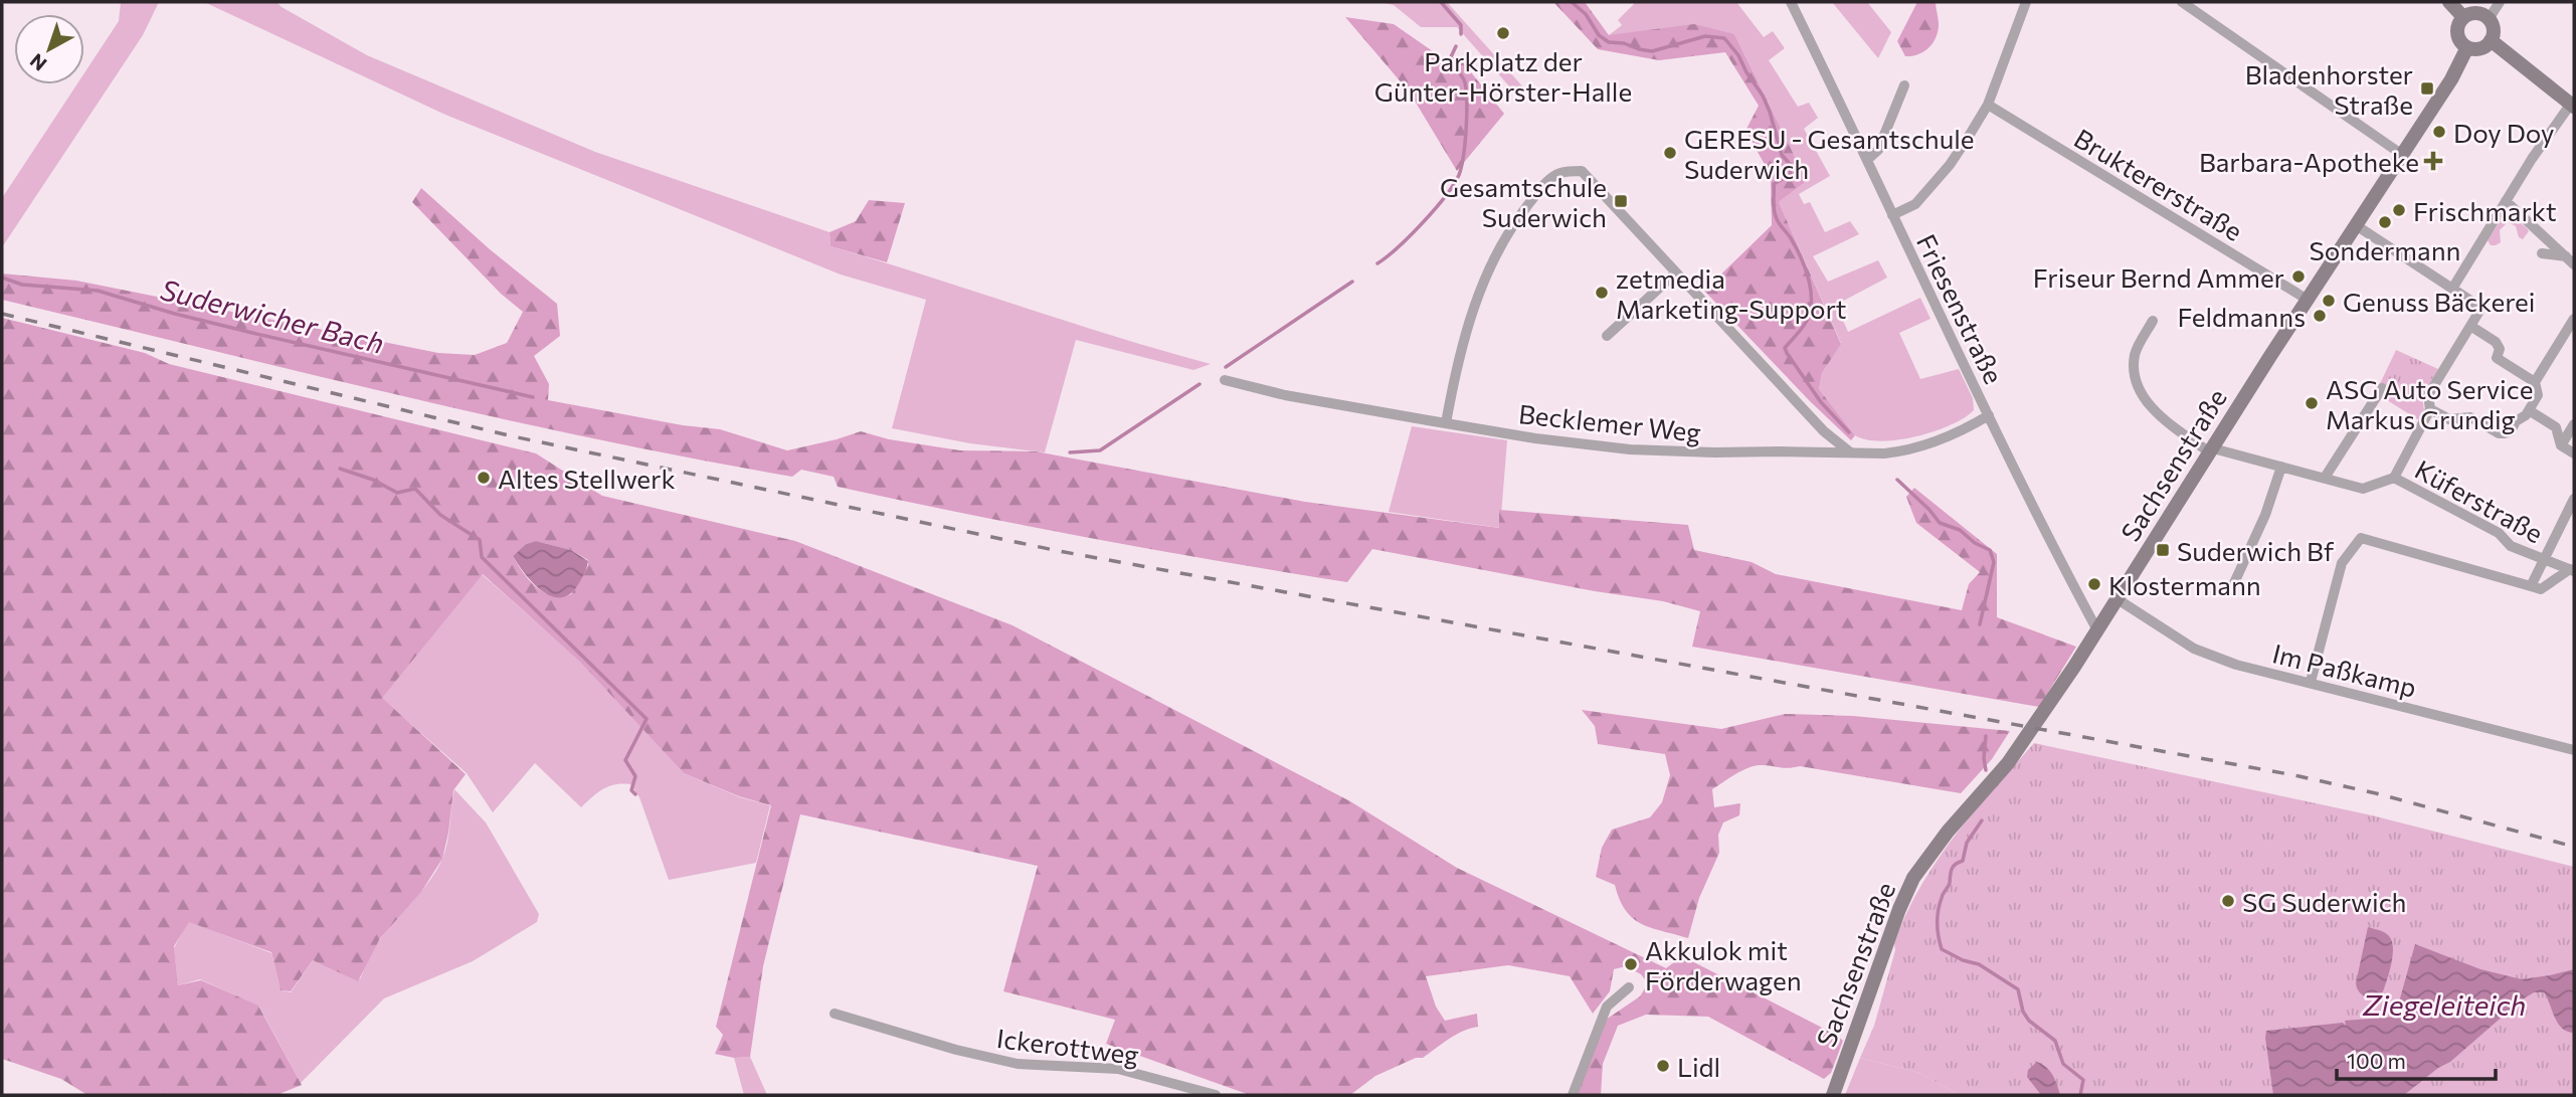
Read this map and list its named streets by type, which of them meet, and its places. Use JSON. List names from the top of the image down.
{
  "streets": {
    "street": [
      "Bruktererstraße",
      "Friesenstraße",
      "Becklemer Weg",
      "Sachsenstraße",
      "Küferstraße",
      "Im Paßkamp",
      "Ickerottweg"
    ]
  },
  "crossings": [
    ["Bruktererstraße", "Sachsenstraße"],
    ["Friesenstraße", "Becklemer Weg"],
    ["Friesenstraße", "Sachsenstraße"],
    ["Sachsenstraße", "Küferstraße"],
    ["Sachsenstraße", "Im Paßkamp"]
  ],
  "water": ["Suderwicher Bach", "Ziegeleiteich"],
  "places": {
    "other": [
      "Parkplatz der Günter-Hörster-Halle",
      "Doy Doy",
      "GERESU - Gesamtschule Suderwich",
      "Frischmarkt",
      "Sondermann",
      "Friseur Bernd Ammer",
      "zetmedia Marketing-Support",
      "Genuss Bäckerei",
      "Feldmanns",
      "ASG Auto Service Markus Grundig",
      "Altes Stellwerk",
      "Klostermann",
      "SG Suderwich",
      "Akkulok mit Förderwagen",
      "Lidl"
    ],
    "transit": ["Bladenhorster Straße", "Gesamtschule Suderwich", "Suderwich Bf"],
    "health": ["Barbara-Apotheke"]
  },
  "scale_bar": "100 m",
  "north": "bottom left"
}
